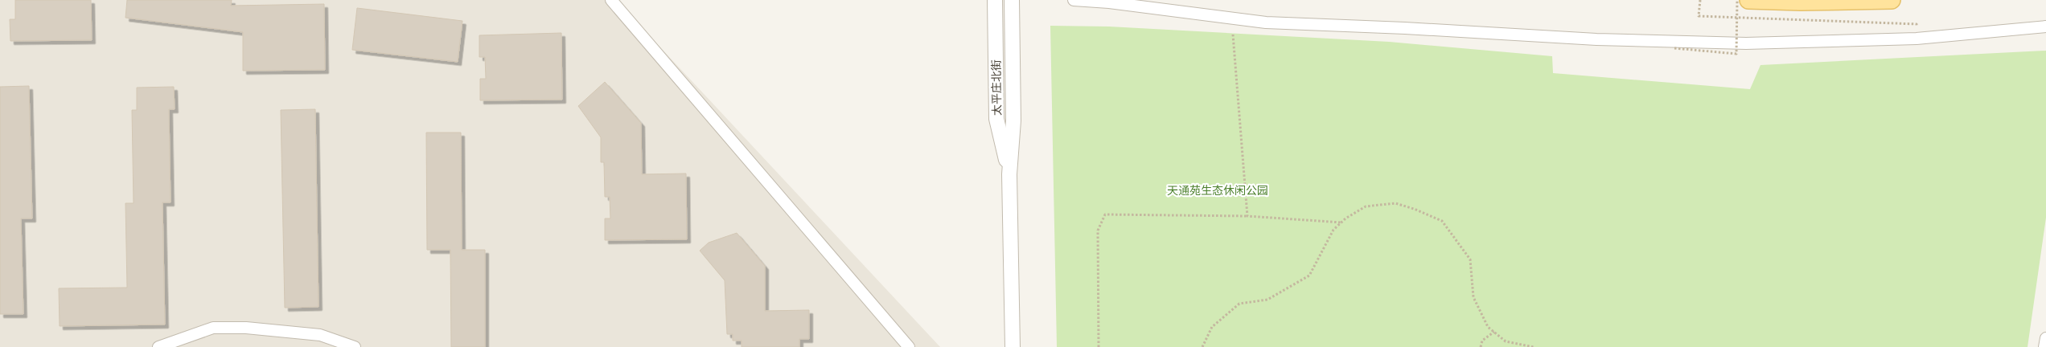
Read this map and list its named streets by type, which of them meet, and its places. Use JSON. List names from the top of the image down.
{
  "streets": {
    "street": ["太平庄北街"]
  },
  "parks": ["天通苑生态休闲公园"]
}
